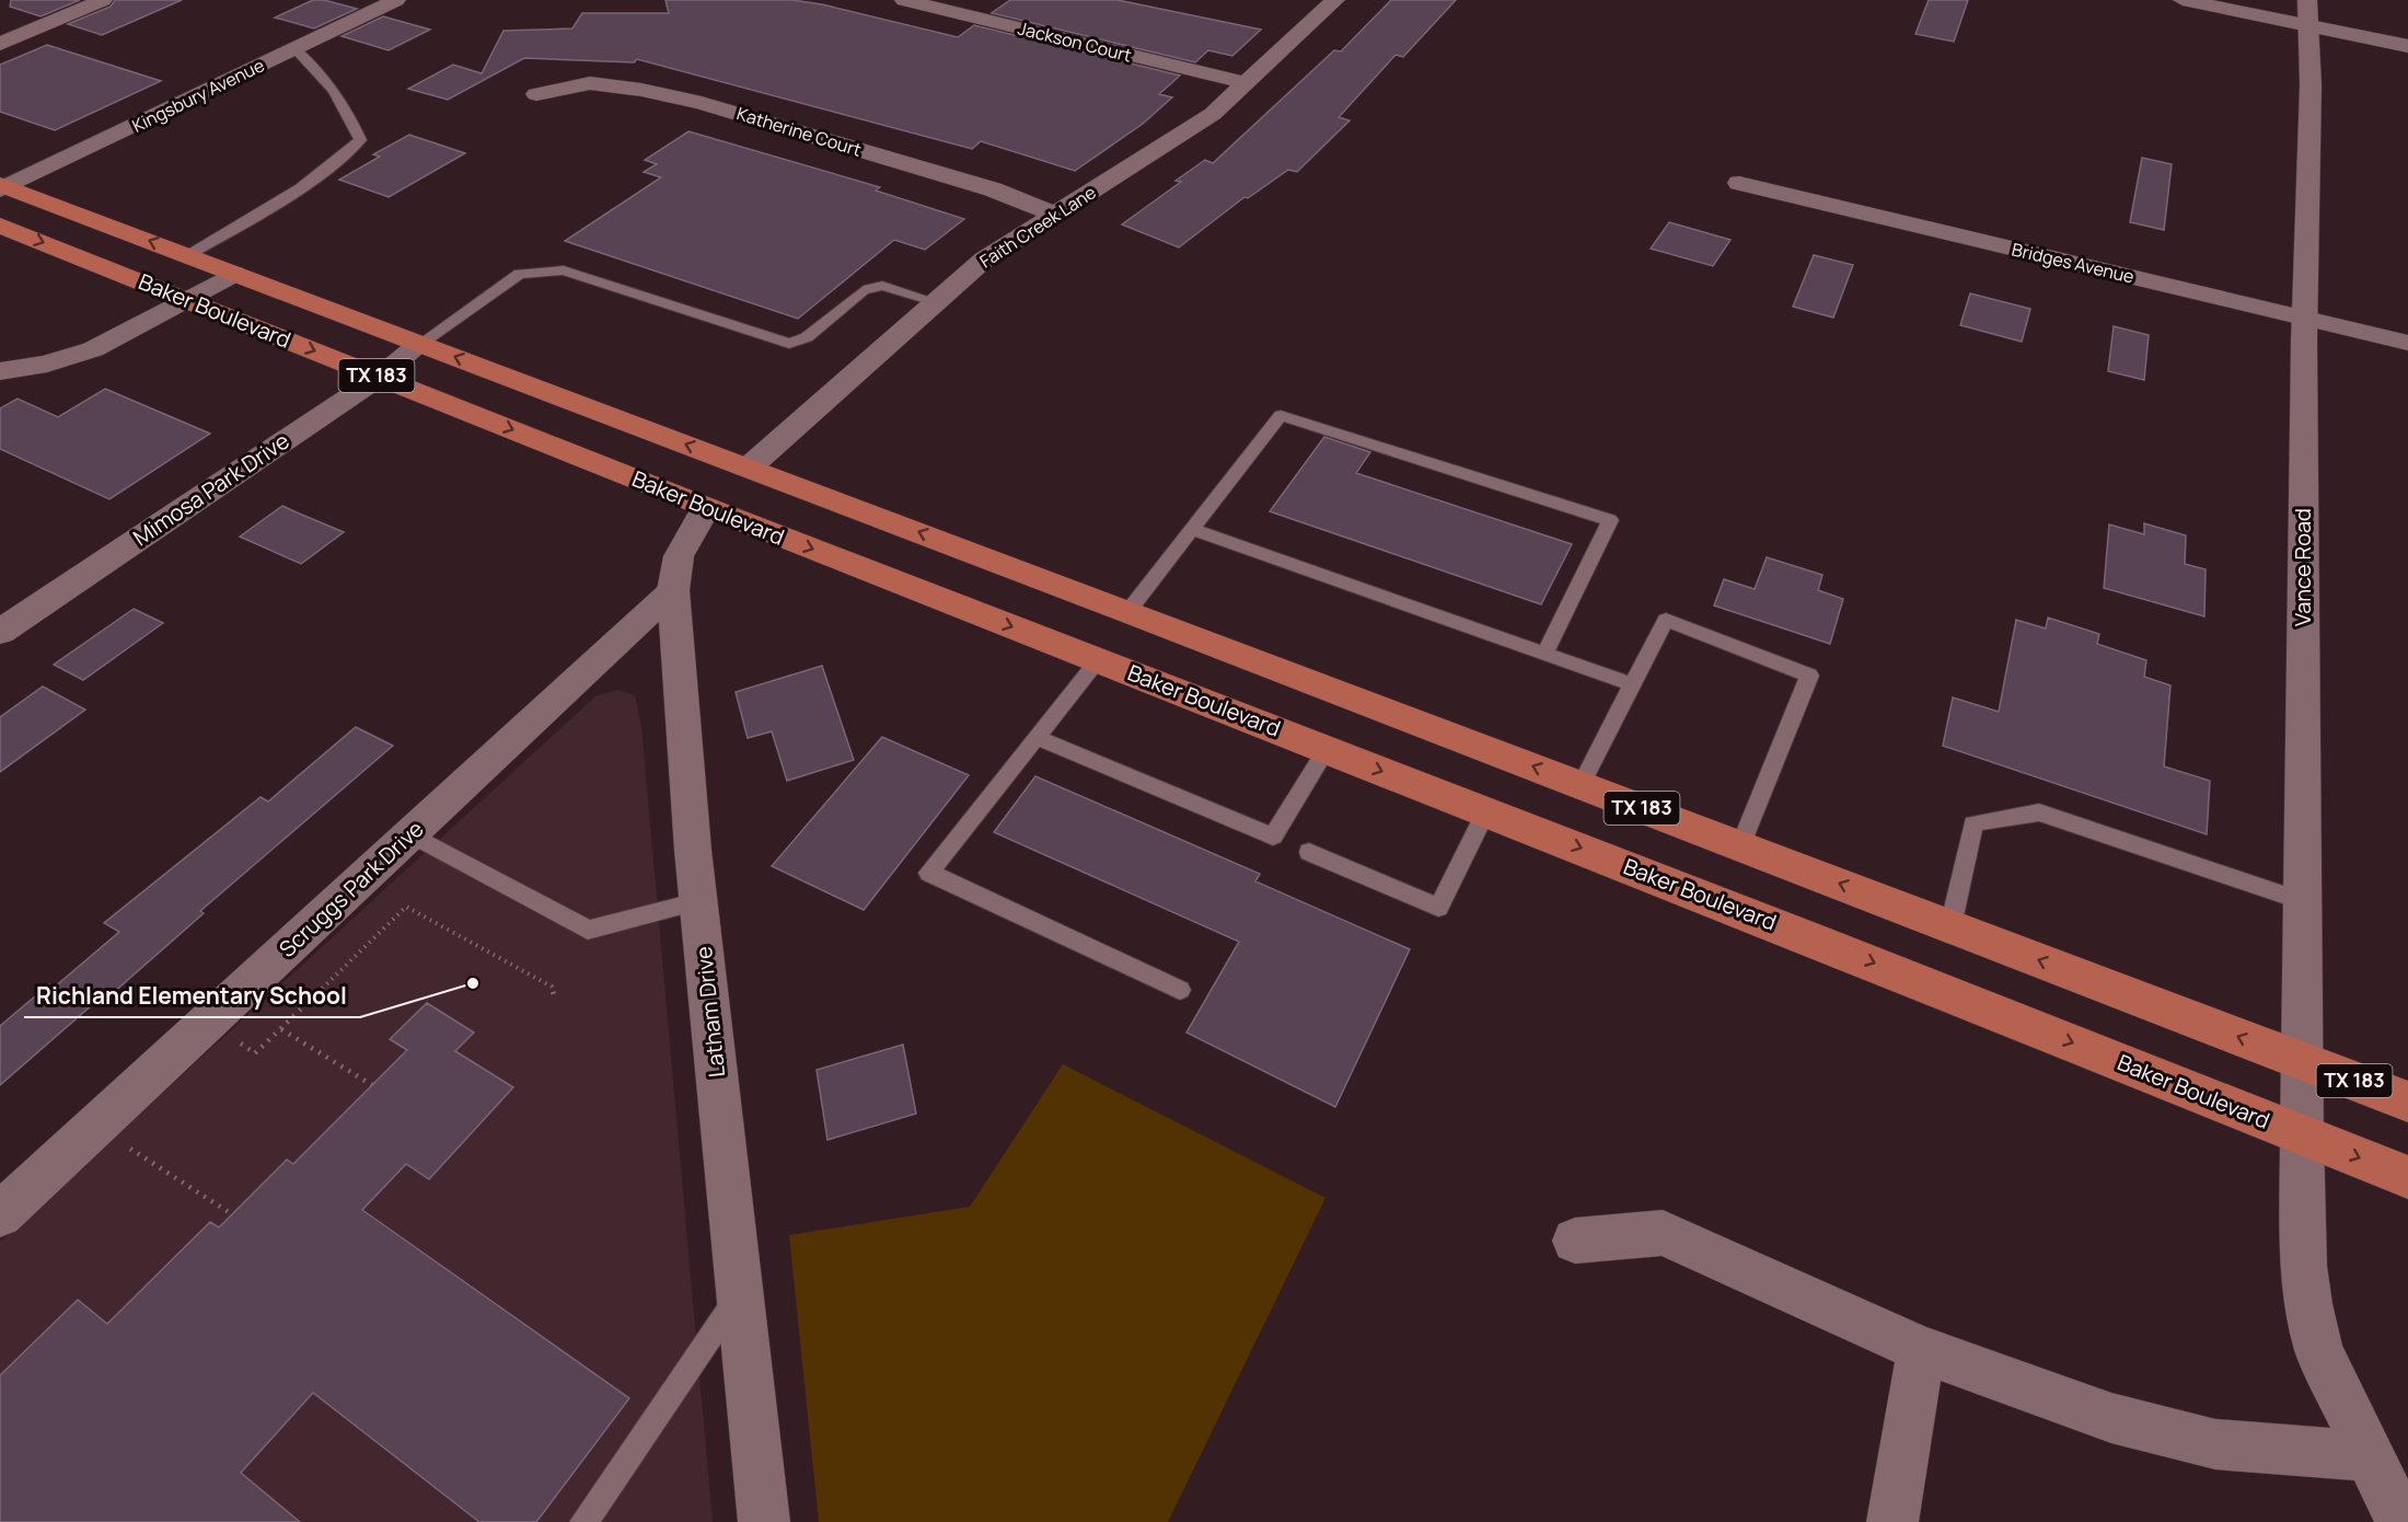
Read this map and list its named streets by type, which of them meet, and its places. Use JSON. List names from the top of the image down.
{
  "streets": {
    "main road": ["Baker Boulevard", "TX 183"],
    "street": [
      "Jackson Court",
      "Kingsbury Avenue",
      "Katherine Court",
      "Faith Creek Lane",
      "Bridges Avenue",
      "Mimosa Park Drive",
      "Vance Road",
      "Scruggs Park Drive",
      "Latham Drive"
    ]
  },
  "crossings": [
    ["Jackson Court", "Faith Creek Lane"],
    ["Kingsbury Avenue", "Baker Boulevard"],
    ["Katherine Court", "Faith Creek Lane"],
    ["Faith Creek Lane", "Baker Boulevard"],
    ["Bridges Avenue", "Vance Road"],
    ["Baker Boulevard", "Mimosa Park Drive"],
    ["Baker Boulevard", "Vance Road"],
    ["Baker Boulevard", "Latham Drive"],
    ["Scruggs Park Drive", "Latham Drive"]
  ],
  "places": ["Richland Elementary School"]
}
